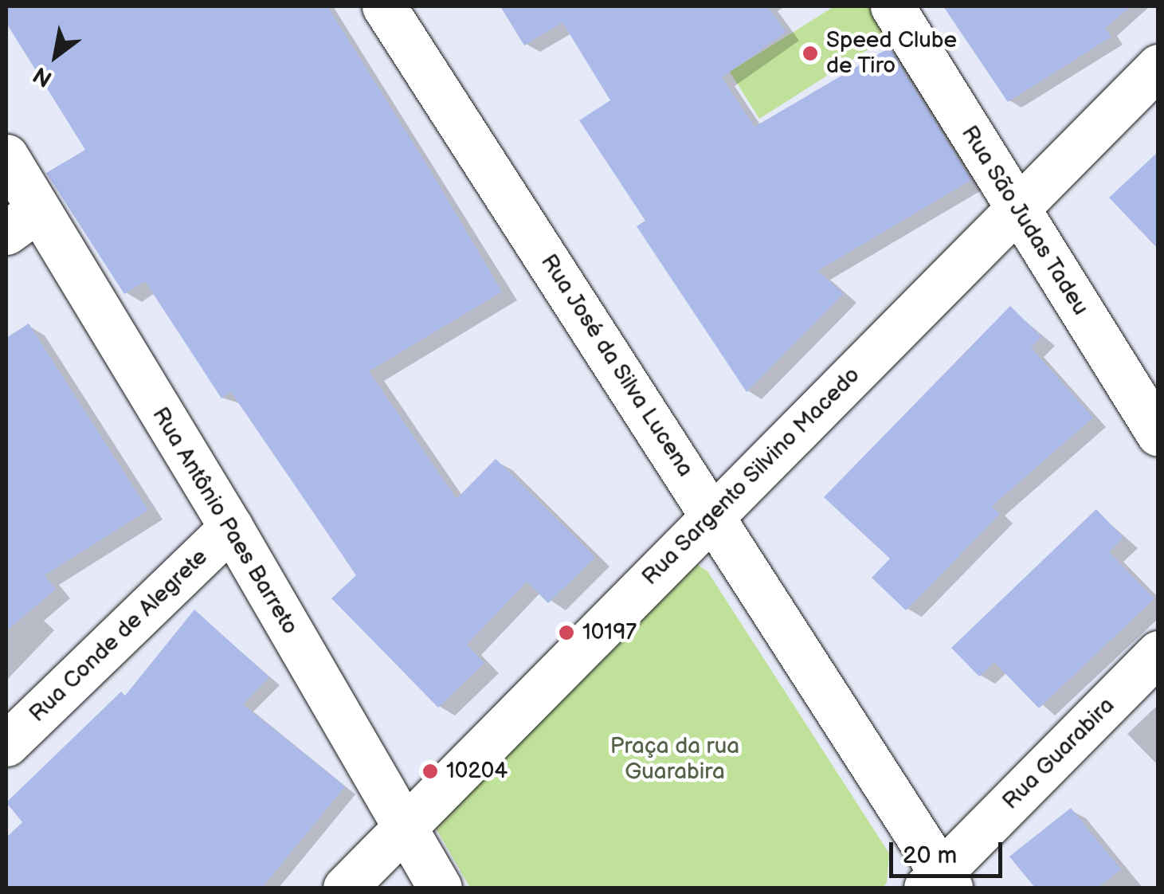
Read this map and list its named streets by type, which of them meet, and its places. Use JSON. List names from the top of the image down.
{
  "streets": {
    "street": [
      "Rua São Judas Tadeu",
      "Rua José da Silva Lucena",
      "Rua Sargento Silvino Macedo",
      "Rua Antônio Paes Barreto",
      "Rua Conde de Alegrete",
      "Rua Guarabira"
    ]
  },
  "crossings": [
    ["Rua São Judas Tadeu", "Rua Sargento Silvino Macedo"],
    ["Rua José da Silva Lucena", "Rua Sargento Silvino Macedo"],
    ["Rua José da Silva Lucena", "Rua Guarabira"],
    ["Rua Sargento Silvino Macedo", "Rua Antônio Paes Barreto"],
    ["Rua Antônio Paes Barreto", "Rua Conde de Alegrete"]
  ],
  "parks": ["Praça da rua Guarabira"],
  "places": ["Speed Clube de Tiro", "10197", "10204"],
  "scale_bar": "20 m",
  "north": "bottom left"
}
